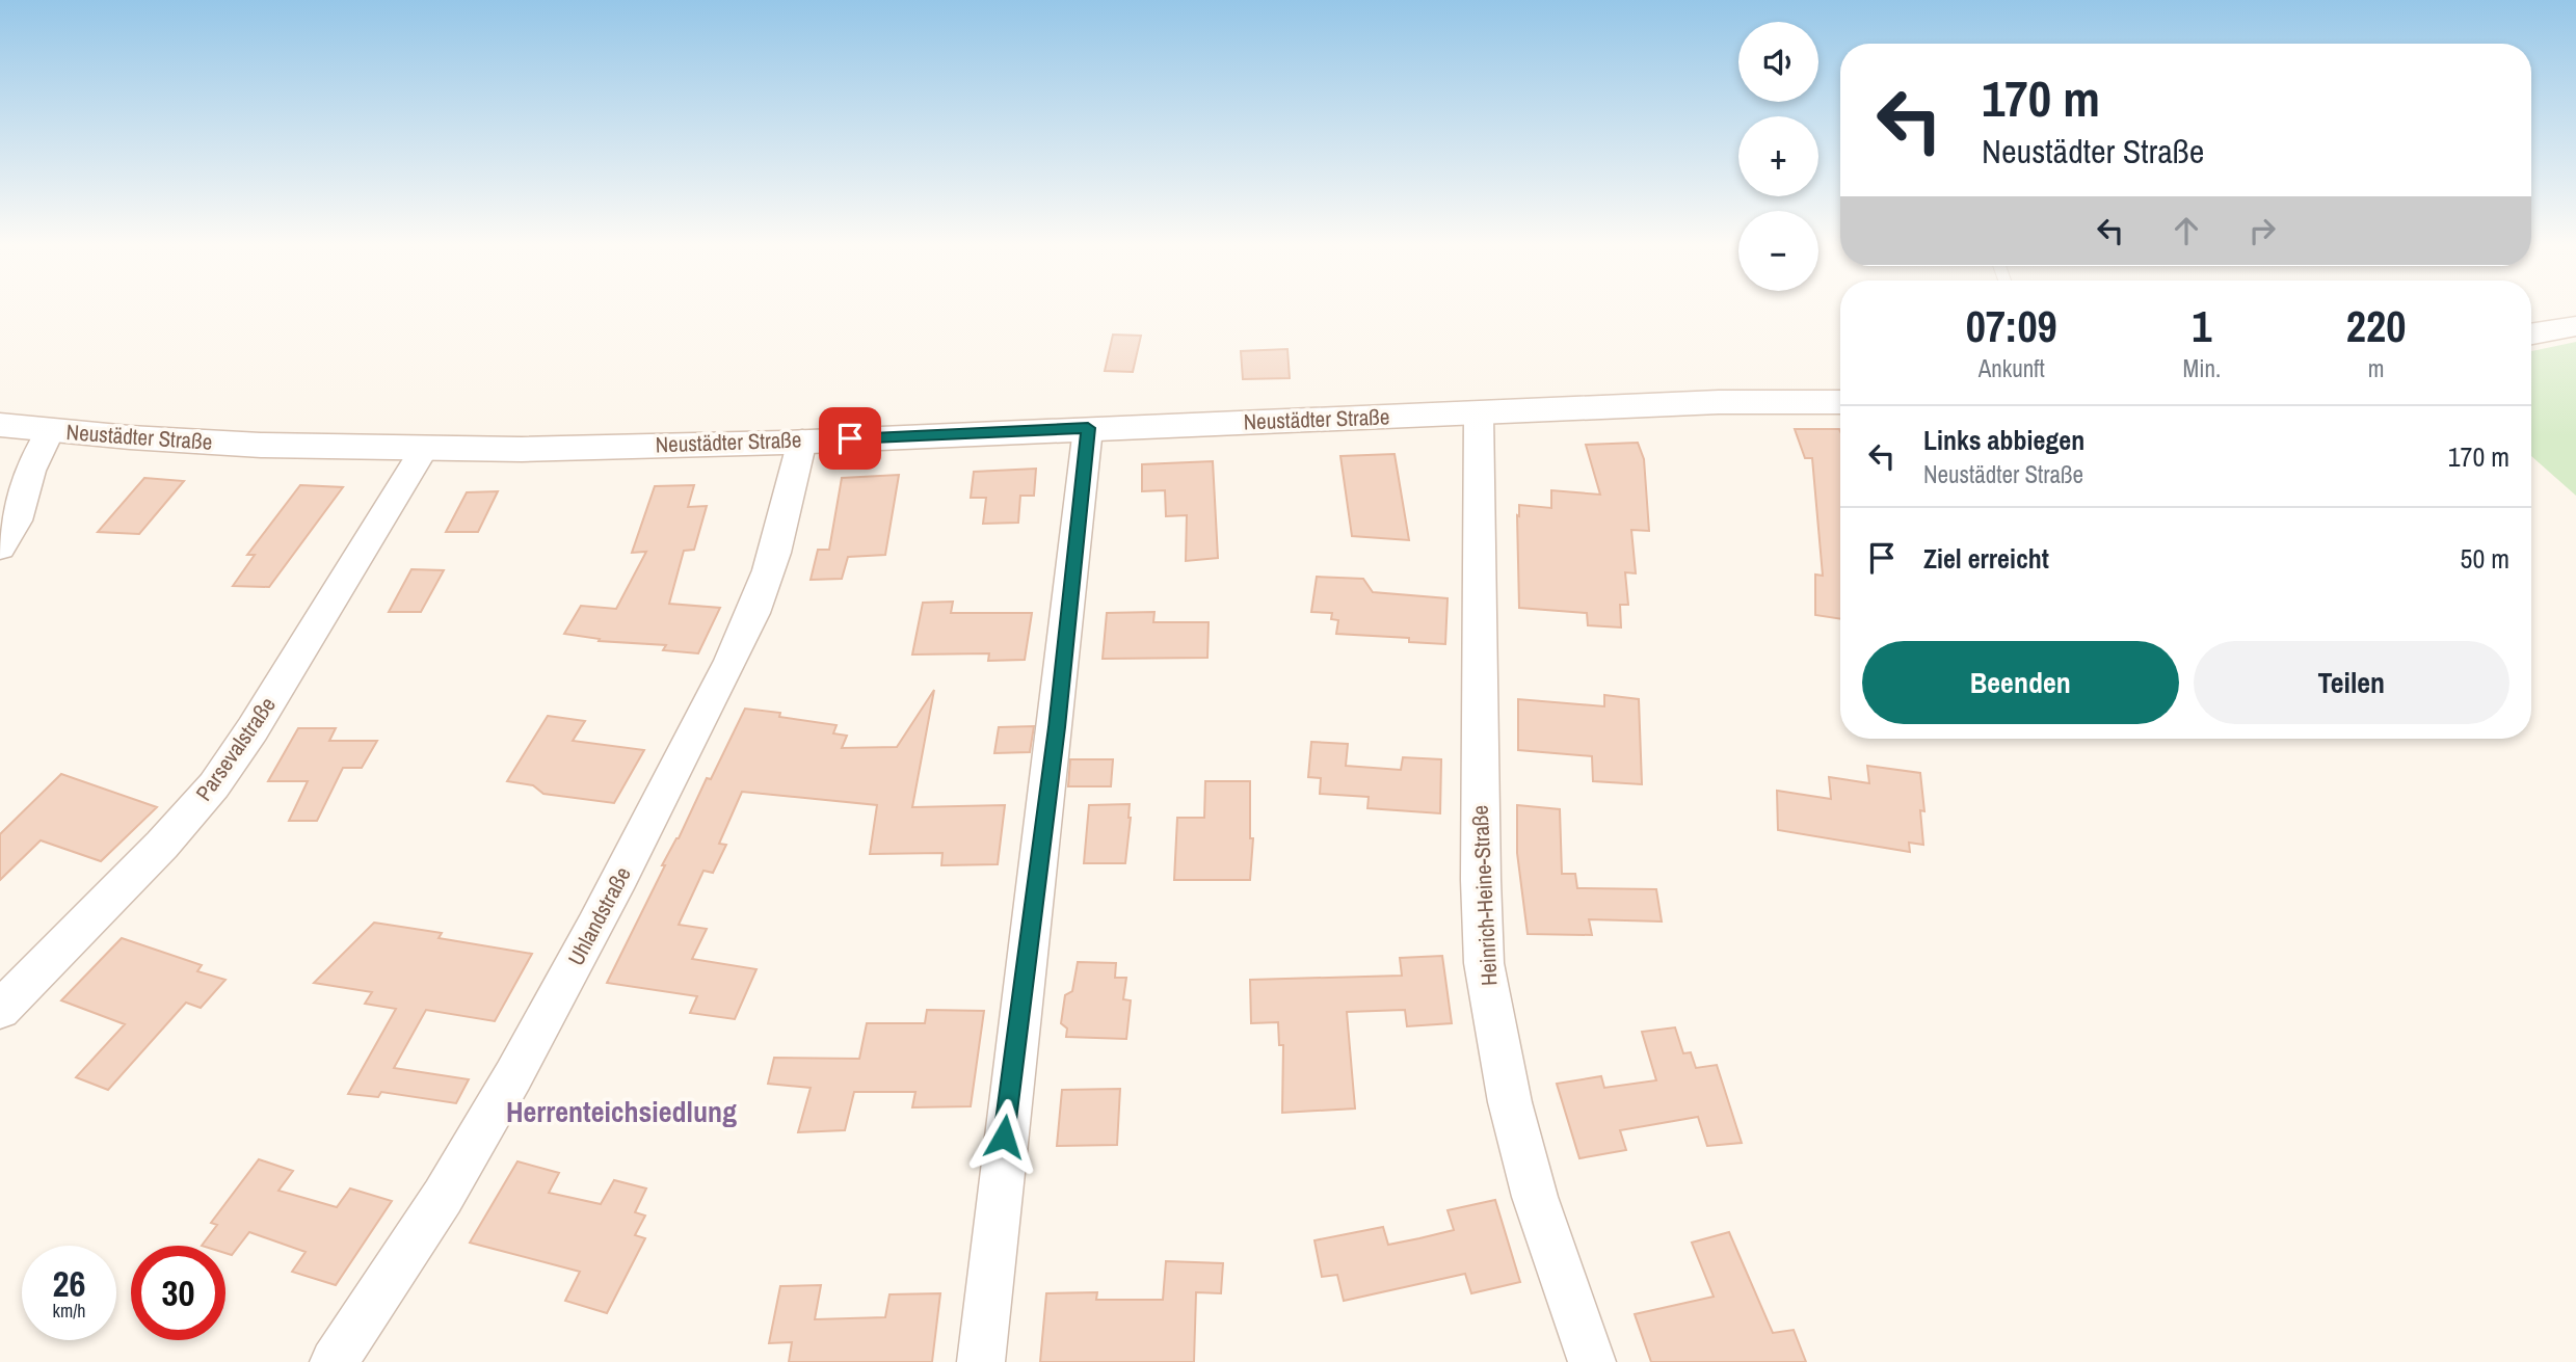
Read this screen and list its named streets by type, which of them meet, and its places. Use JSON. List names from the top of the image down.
{
  "streets": {
    "street": [
      "Neustädter Straße",
      "Parsevalstraße",
      "Heinrich-Heine-Straße",
      "Uhlandstraße"
    ]
  },
  "crossings": [
    ["Neustädter Straße", "Parsevalstraße"],
    ["Neustädter Straße", "Heinrich-Heine-Straße"],
    ["Neustädter Straße", "Uhlandstraße"]
  ],
  "districts": ["Herrenteichsiedlung"],
  "page": {
    "map_buttons": ["+", "−"],
    "turn": ["170 m", "Neustädter Straße"],
    "eta": [
      "07:09",
      "Ankunft",
      "1",
      "Min.",
      "220",
      "m"
    ],
    "list": [
      {
        "name": "Links abbiegen",
        "note": "Neustädter Straße",
        "value": "170 m"
      },
      {
        "name": "Ziel erreicht",
        "value": "50 m"
      }
    ],
    "buttons": ["Beenden", "Teilen"],
    "speed": "26 km/h",
    "limit": "30"
  }
}
